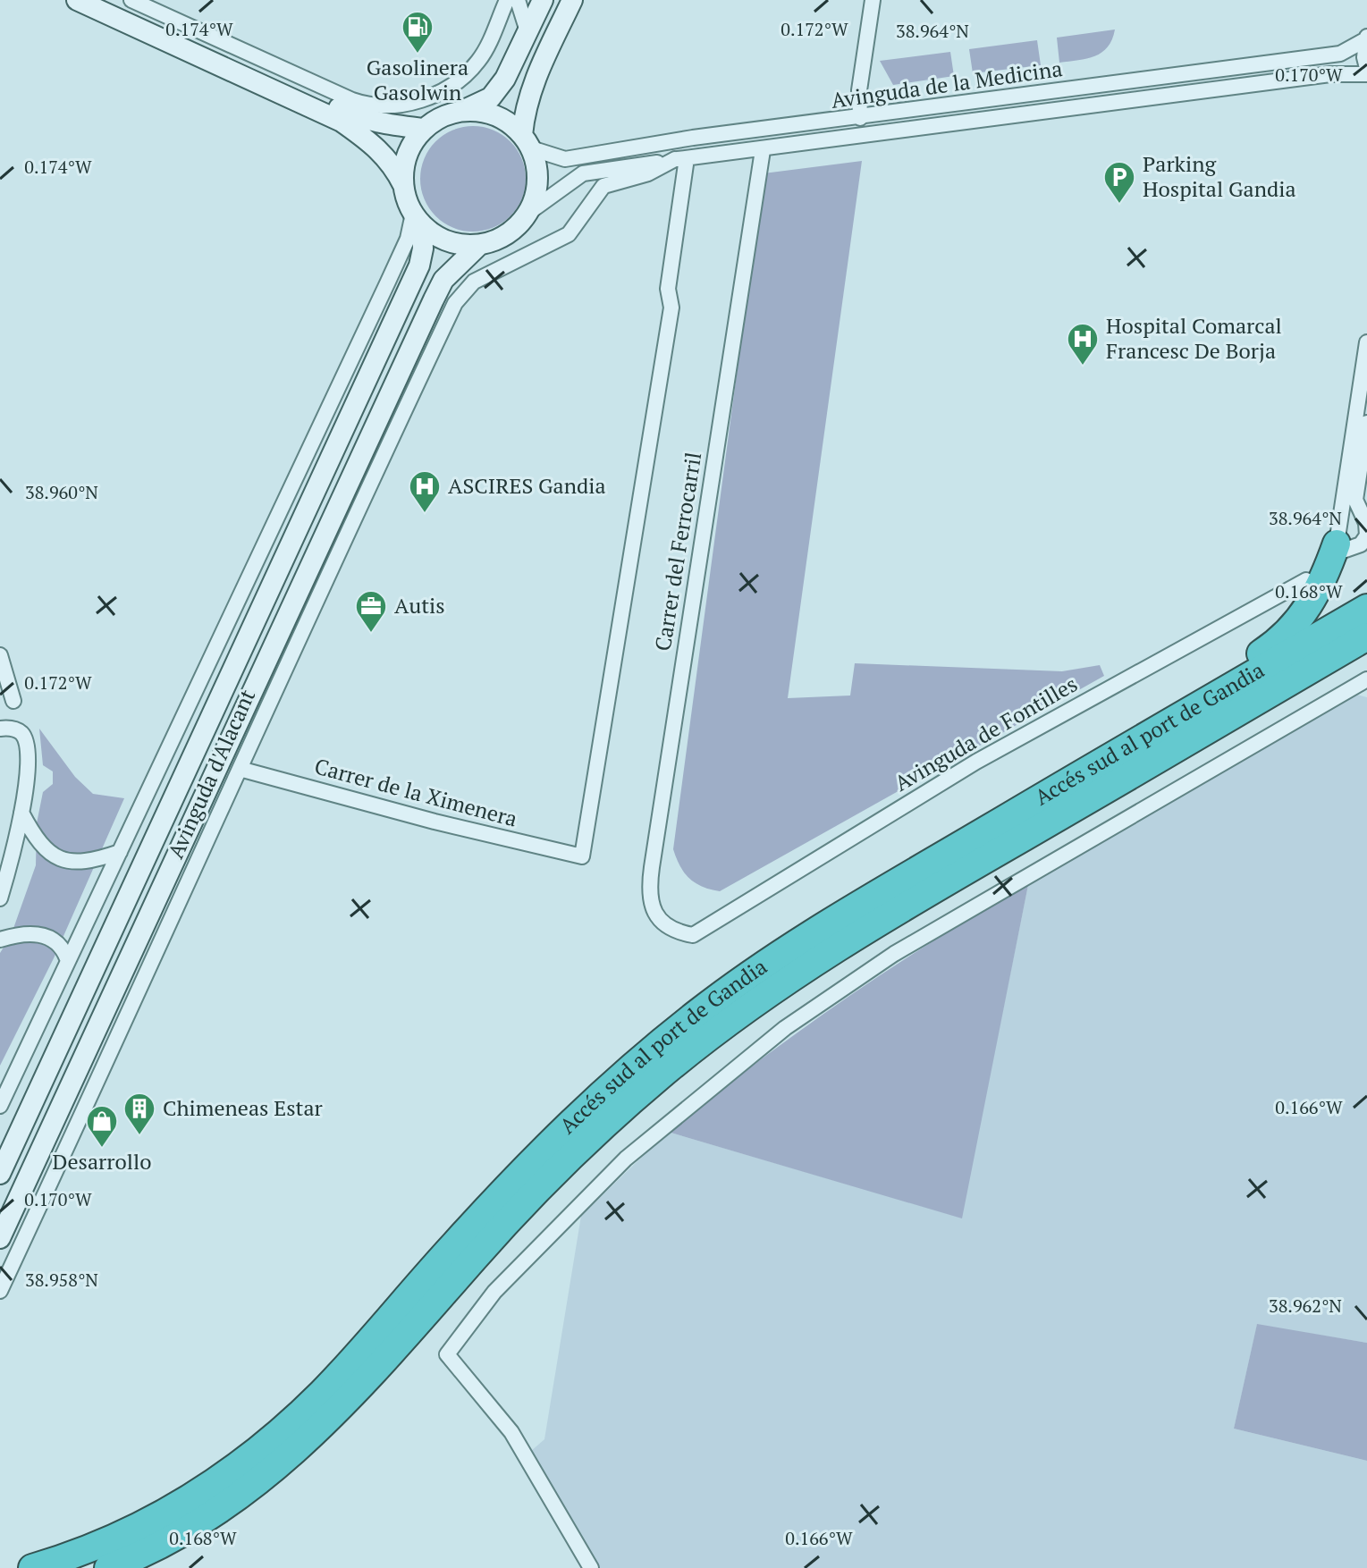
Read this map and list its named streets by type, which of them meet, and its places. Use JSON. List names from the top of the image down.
{
  "streets": {
    "highway": ["Accés sud al port de Gandia"],
    "main road": ["Avinguda d'Alacant"],
    "street": [
      "Avinguda de la Medicina",
      "Carrer del Ferrocarril",
      "Avinguda de Fontilles",
      "Carrer de la Ximenera"
    ]
  },
  "crossings": [
    ["Avinguda de la Medicina", "Carrer del Ferrocarril"],
    ["Avinguda de la Medicina", "Avinguda d'Alacant"],
    ["Avinguda de la Medicina", "Carrer de la Ximenera"],
    ["Carrer del Ferrocarril", "Avinguda de Fontilles"],
    ["Avinguda d'Alacant", "Carrer de la Ximenera"]
  ],
  "places": {
    "fuel station": ["Gasolinera Gasolwin"],
    "parking": ["Parking Hospital Gandia"],
    "hospital": ["Hospital Comarcal Francesc De Borja", "ASCIRES Gandia"],
    "office": ["Autis"],
    "building": ["Chimeneas Estar"],
    "shop": ["Desarrollo"]
  },
  "coordinates": [
    "0.174°W",
    "0.172°W",
    "38.964°N",
    "0.170°W",
    "38.960°N",
    "0.168°W",
    "0.166°W",
    "38.958°N",
    "38.962°N"
  ]
}
